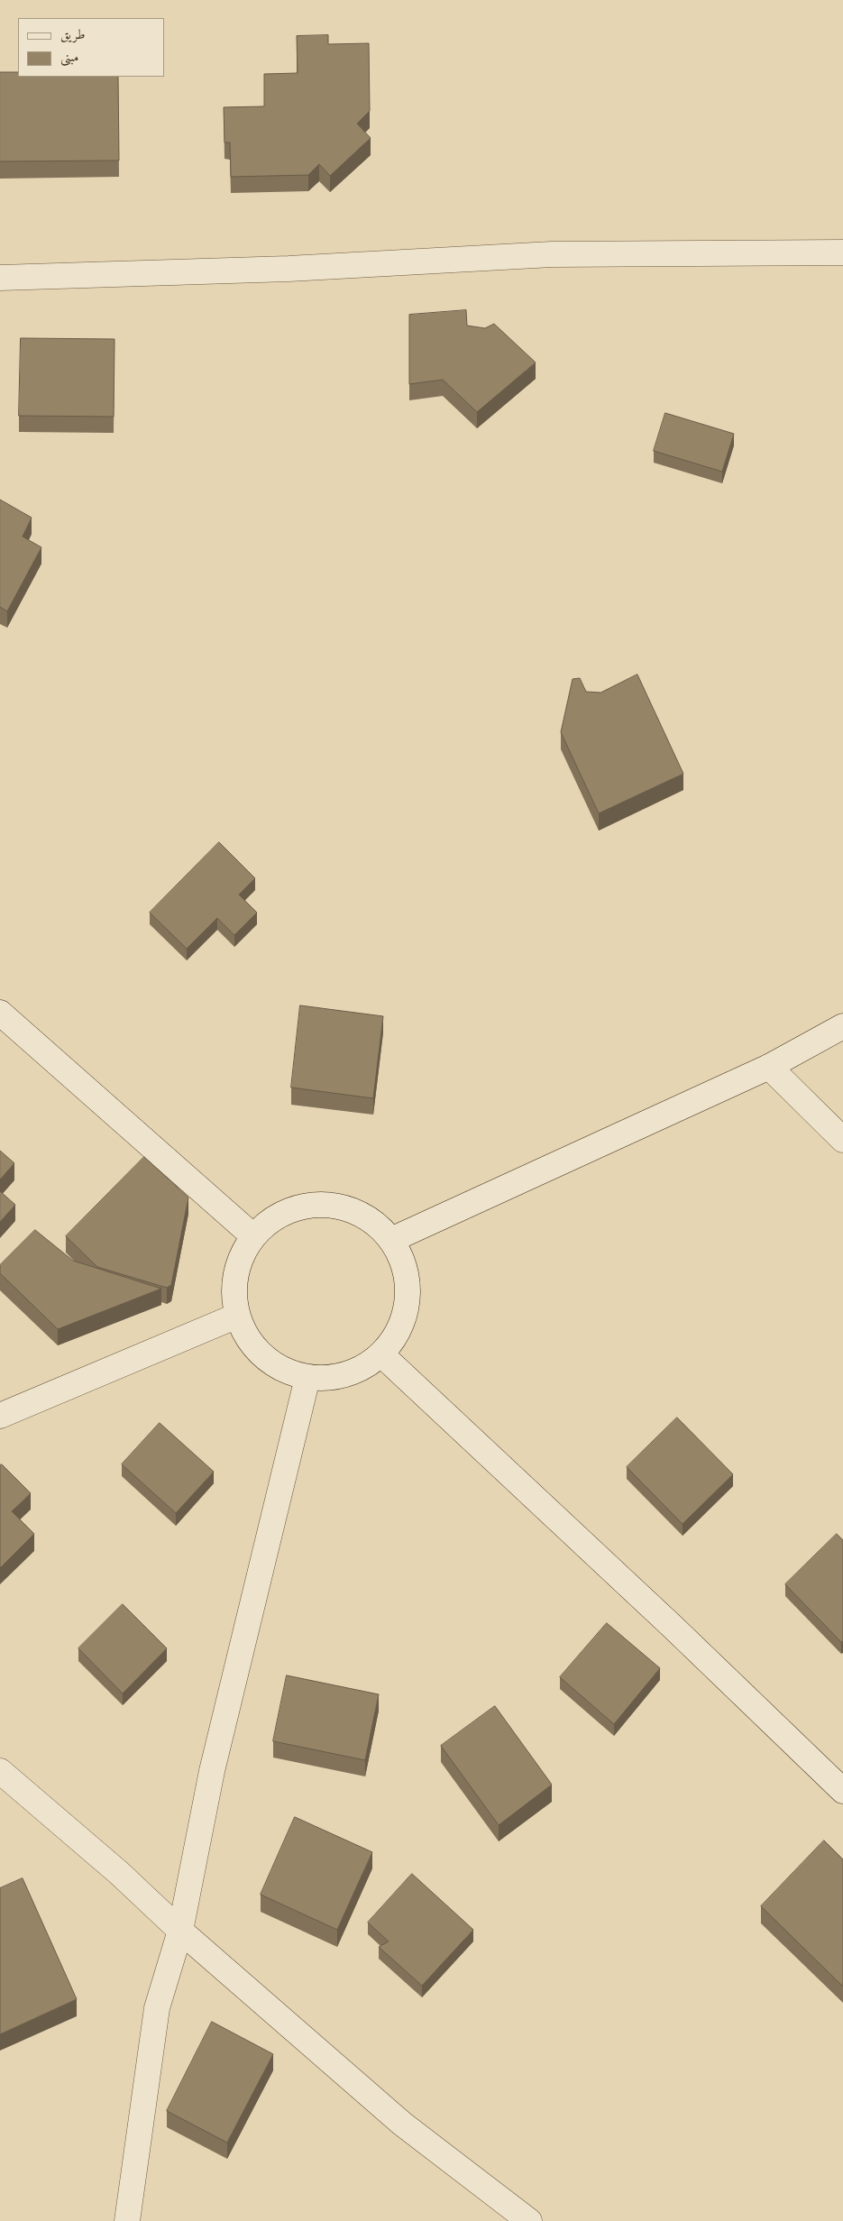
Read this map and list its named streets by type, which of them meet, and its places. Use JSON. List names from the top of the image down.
{
  "legend": ["طريق", "مبنى"]
}
